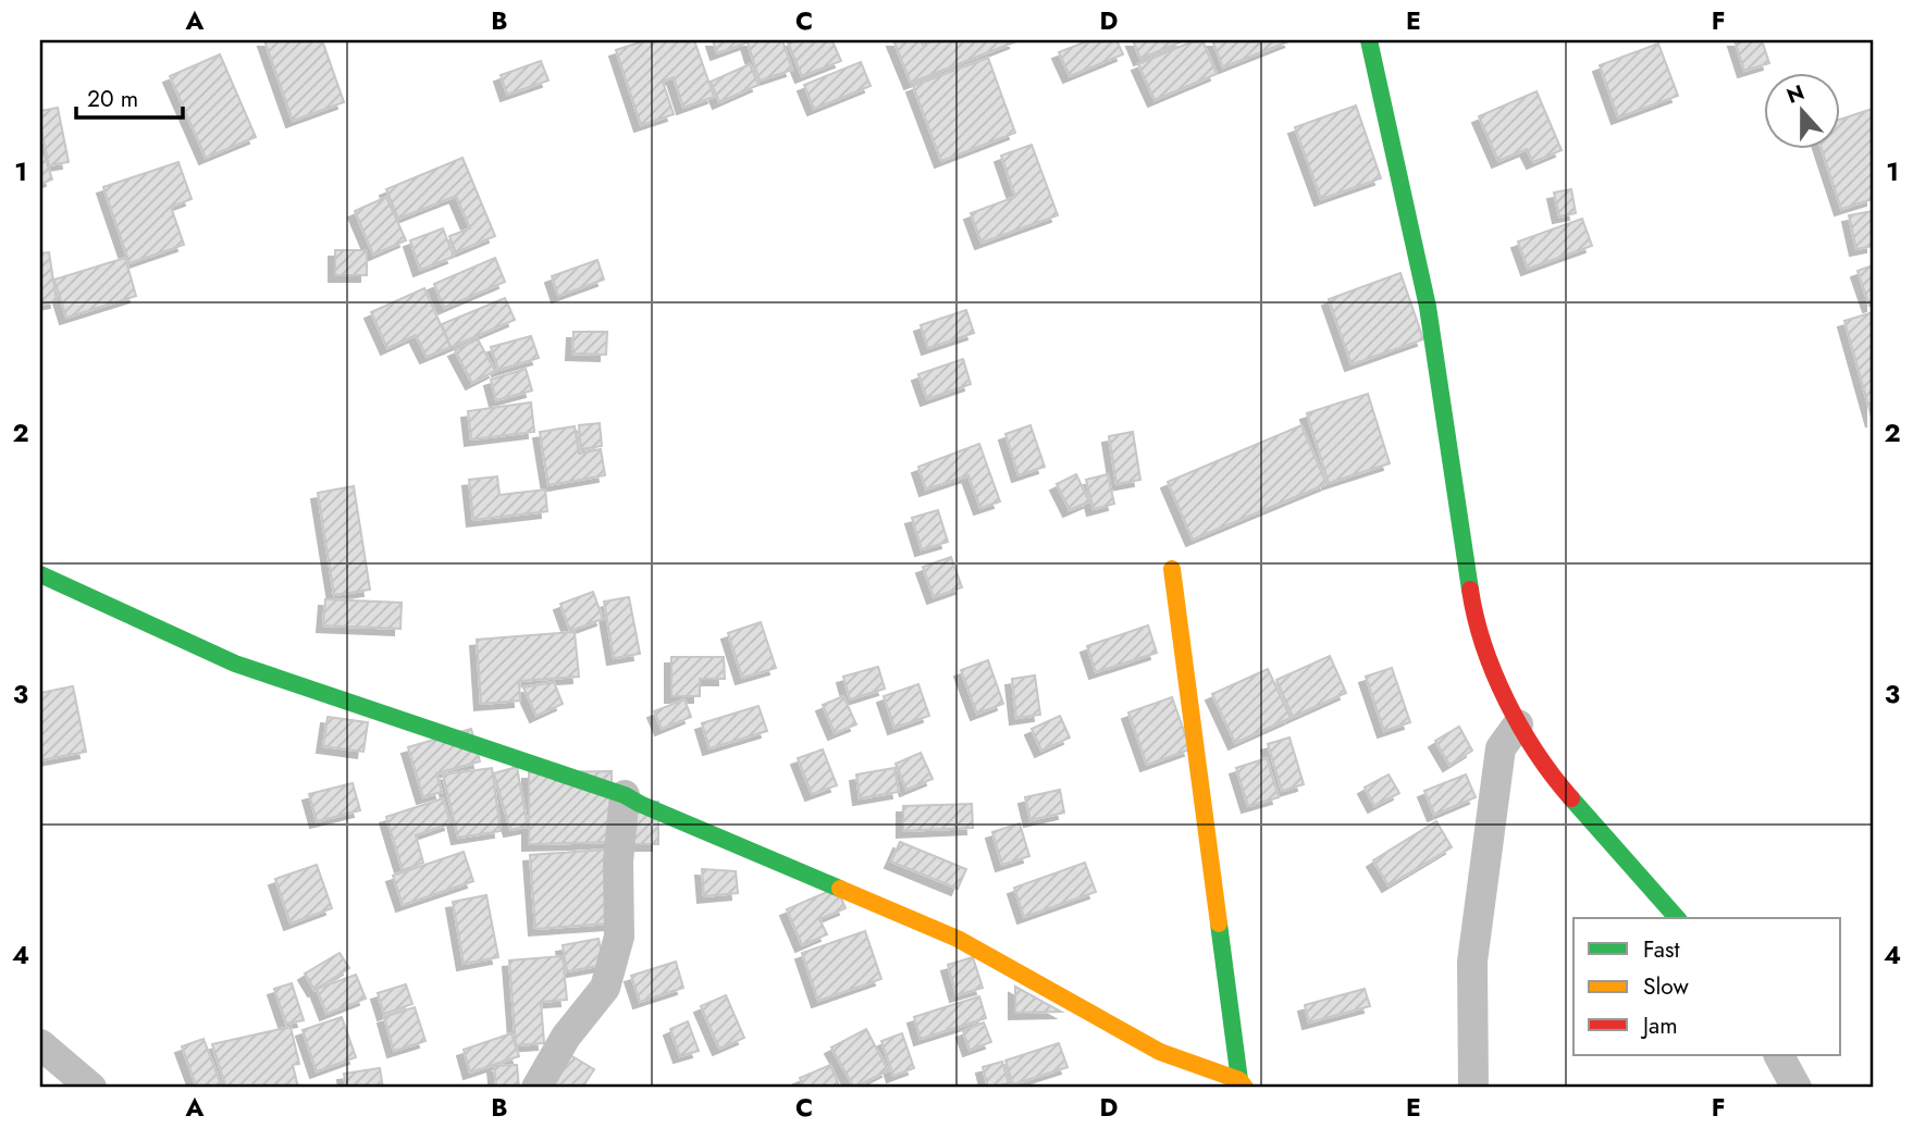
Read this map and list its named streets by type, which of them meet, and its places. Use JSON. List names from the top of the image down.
{
  "legend": ["Fast", "Slow", "Jam"],
  "scale_bar": "20 m",
  "north": "top",
  "grid": {
    "columns": [
      "A",
      "B",
      "C",
      "D",
      "E",
      "F"
    ],
    "rows": [
      "1",
      "2",
      "3",
      "4"
    ]
  }
}
